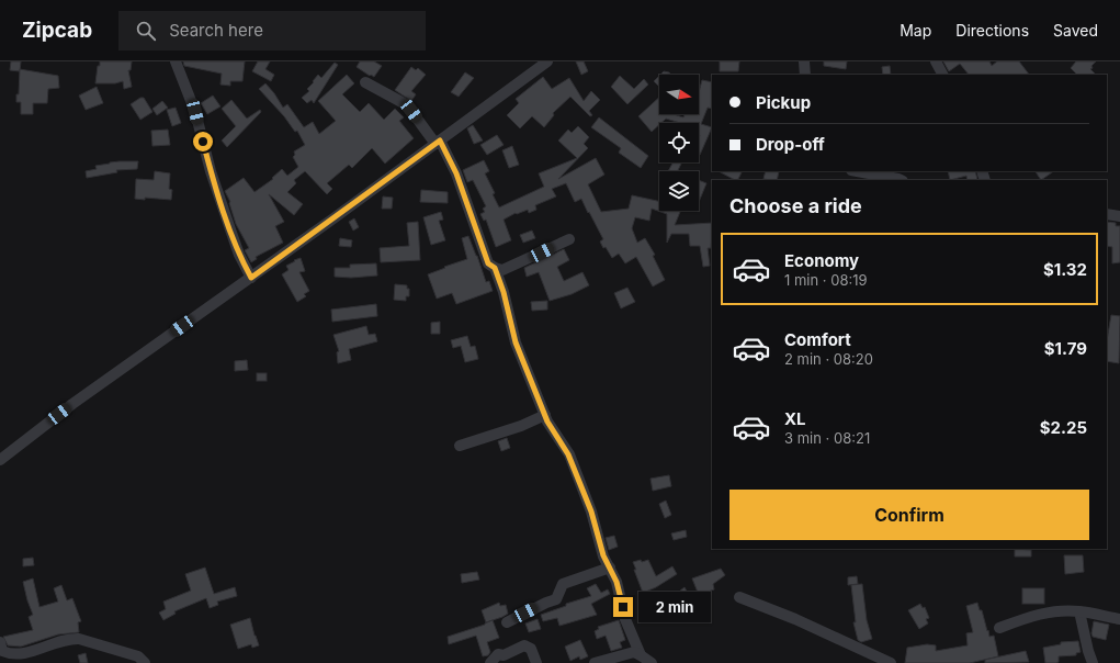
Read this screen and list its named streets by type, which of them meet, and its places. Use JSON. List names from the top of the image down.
{
  "north": "right",
  "page": {
    "header": "Zipcab",
    "search": "Search here",
    "nav": ["Map", "Directions", "Saved"],
    "banner": ["Pickup", "Drop-off"],
    "heading": "Choose a ride",
    "list": [
      {
        "name": "Economy",
        "note": "1 min · 08:19",
        "value": "$1.32"
      },
      {
        "name": "Comfort",
        "note": "2 min · 08:20",
        "value": "$1.79"
      },
      {
        "name": "XL",
        "note": "3 min · 08:21",
        "value": "$2.25"
      }
    ],
    "buttons": "Confirm",
    "bubble": "2 min"
  }
}
